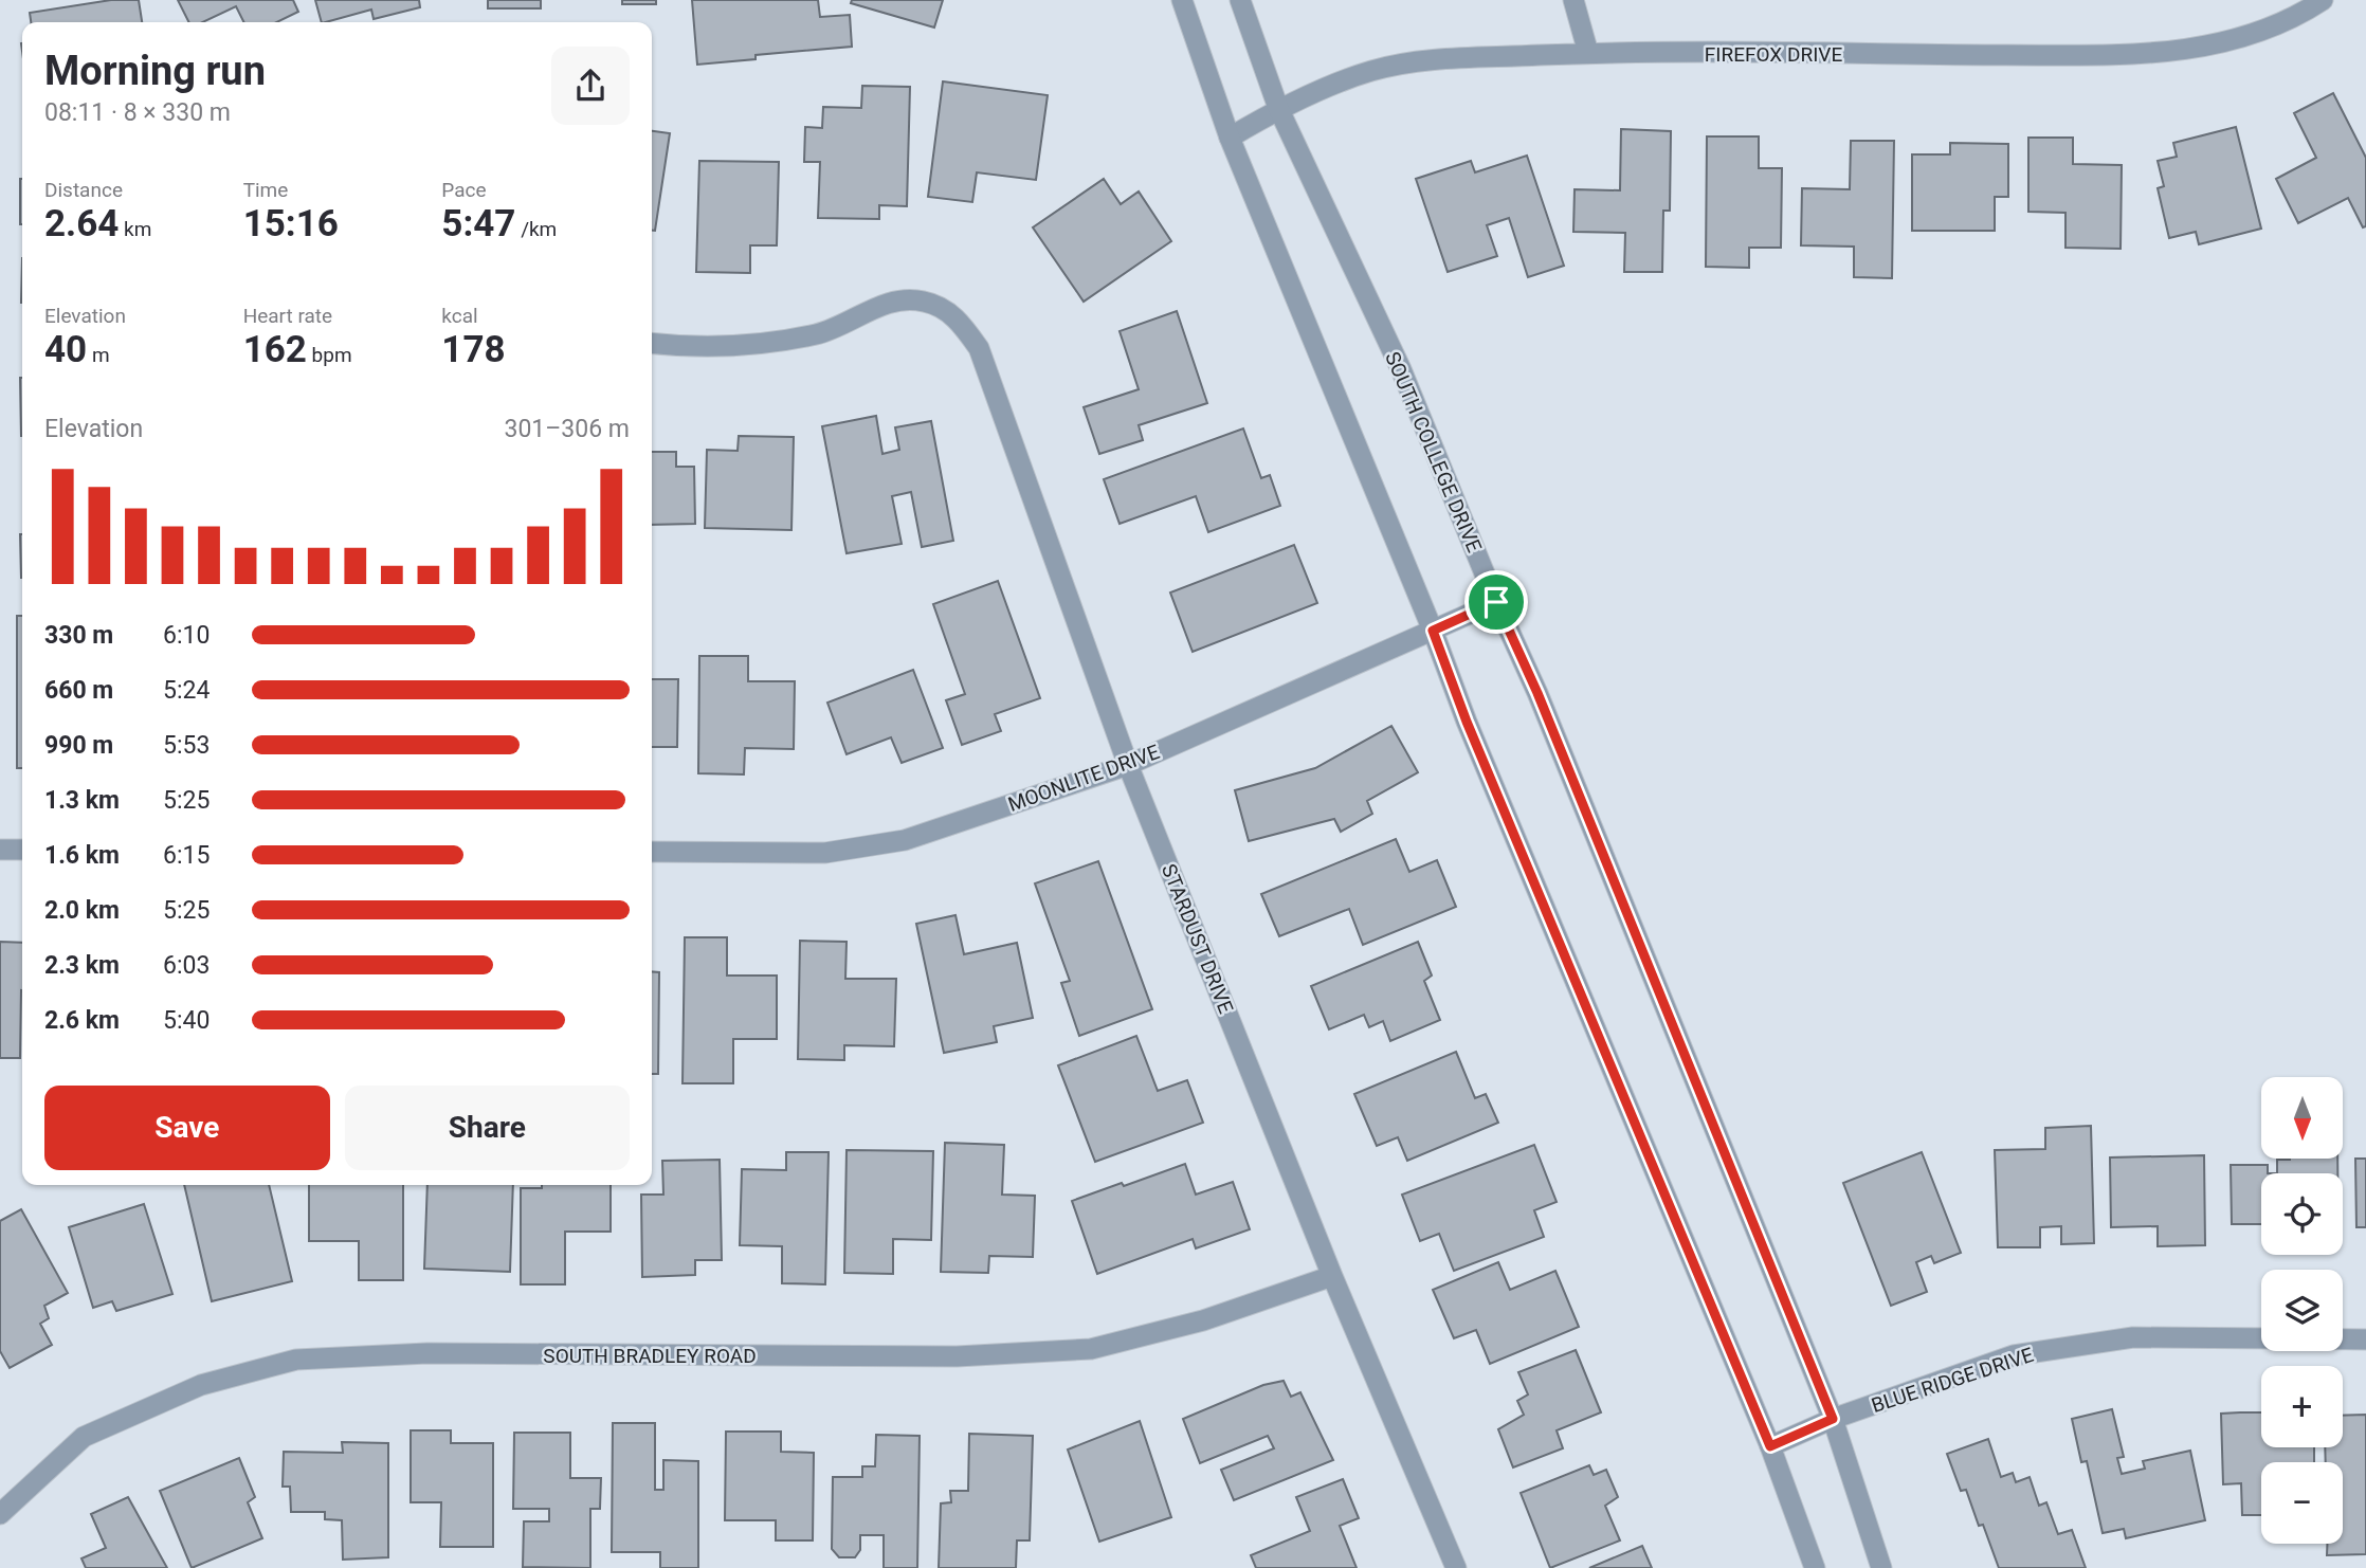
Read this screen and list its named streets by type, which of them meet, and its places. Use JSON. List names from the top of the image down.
{
  "streets": {
    "street": [
      "FIREFOX DRIVE",
      "SOUTH COLLEGE DRIVE",
      "MOONLITE DRIVE",
      "STARDUST DRIVE",
      "SOUTH BRADLEY ROAD",
      "BLUE RIDGE DRIVE"
    ]
  },
  "crossings": [
    ["FIREFOX DRIVE", "SOUTH COLLEGE DRIVE"],
    ["SOUTH COLLEGE DRIVE", "MOONLITE DRIVE"],
    ["SOUTH COLLEGE DRIVE", "BLUE RIDGE DRIVE"],
    ["MOONLITE DRIVE", "STARDUST DRIVE"],
    ["STARDUST DRIVE", "SOUTH BRADLEY ROAD"]
  ],
  "north": "bottom",
  "page": {
    "heading": ["Morning run", "08:11 · 8 × 330 m"],
    "stats": [
      ["Distance", "2.64 km"],
      ["Time", "15:16"],
      ["Pace", "5:47 /km"],
      ["Elevation", "40 m"],
      ["Heart rate", "162 bpm"],
      ["kcal", "178"]
    ],
    "chart": ["Elevation", "301–306 m"],
    "list": [
      {
        "name": "330 m",
        "note": "6:10"
      },
      {
        "name": "660 m",
        "note": "5:24"
      },
      {
        "name": "990 m",
        "note": "5:53"
      },
      {
        "name": "1.3 km",
        "note": "5:25"
      },
      {
        "name": "1.6 km",
        "note": "6:15"
      },
      {
        "name": "2.0 km",
        "note": "5:25"
      },
      {
        "name": "2.3 km",
        "note": "6:03"
      },
      {
        "name": "2.6 km",
        "note": "5:40"
      }
    ],
    "buttons": ["Save", "Share"],
    "map_buttons": ["+", "−"]
  }
}
